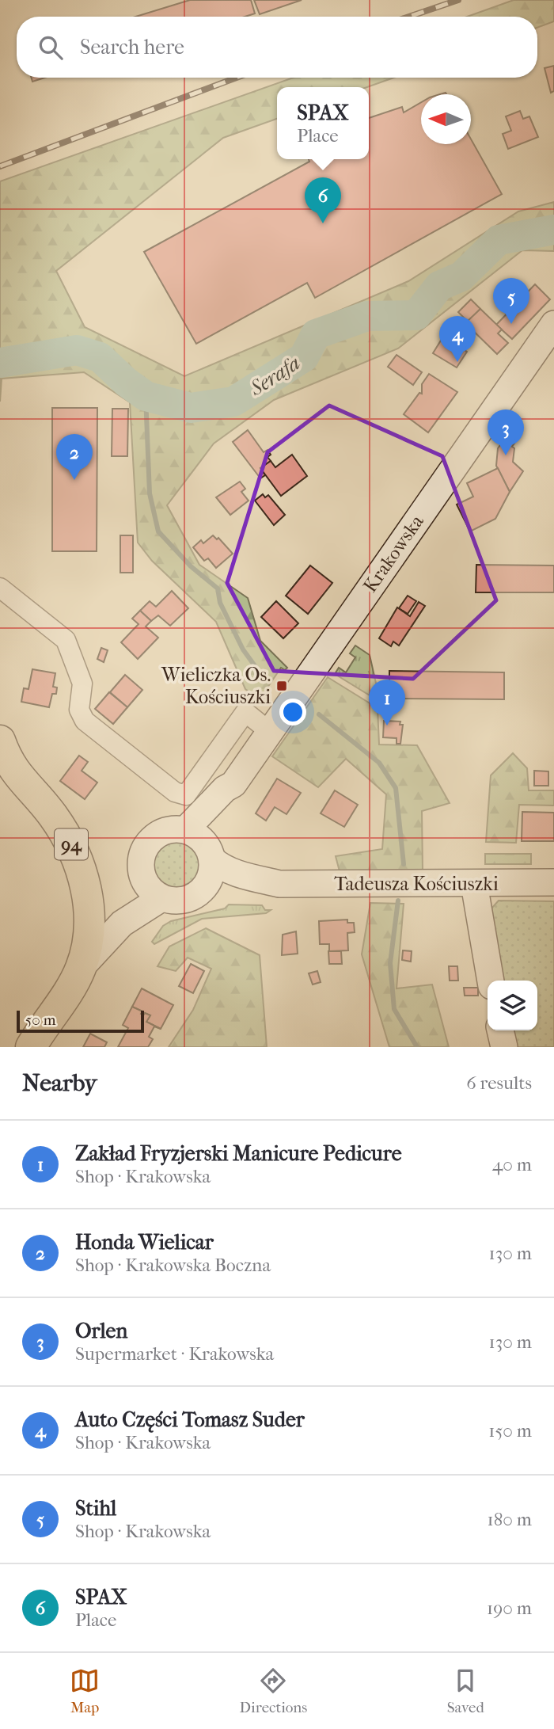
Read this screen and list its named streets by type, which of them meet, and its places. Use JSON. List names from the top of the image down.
{
  "streets": {
    "main road": ["Krakowska", "94", "Tadeusza Kościuszki"]
  },
  "crossings": [
    ["Krakowska", "Tadeusza Kościuszki"]
  ],
  "water": ["Serafa"],
  "places": {
    "transit": ["Wieliczka Os. Kościuszki"]
  },
  "scale_bar": "50 m",
  "north": "left",
  "page": {
    "search": "Search here",
    "popup": ["SPAX", "Place"],
    "pins": [
      "6",
      "5",
      "4",
      "3",
      "2",
      "1"
    ],
    "scale": "50 m",
    "heading": ["Nearby", "6 results"],
    "list": [
      {
        "mark": "1",
        "name": "Zakład Fryzjerski Manicure Pedicure",
        "note": "Shop · Krakowska",
        "value": "40 m"
      },
      {
        "mark": "2",
        "name": "Honda Wielicar",
        "note": "Shop · Krakowska Boczna",
        "value": "130 m"
      },
      {
        "mark": "3",
        "name": "Orlen",
        "note": "Supermarket · Krakowska",
        "value": "130 m"
      },
      {
        "mark": "4",
        "name": "Auto Części Tomasz Suder",
        "note": "Shop · Krakowska",
        "value": "150 m"
      },
      {
        "mark": "5",
        "name": "Stihl",
        "note": "Shop · Krakowska",
        "value": "180 m"
      },
      {
        "mark": "6",
        "name": "SPAX",
        "note": "Place",
        "value": "190 m"
      }
    ],
    "nav": ["Map", "Directions", "Saved"]
  }
}
